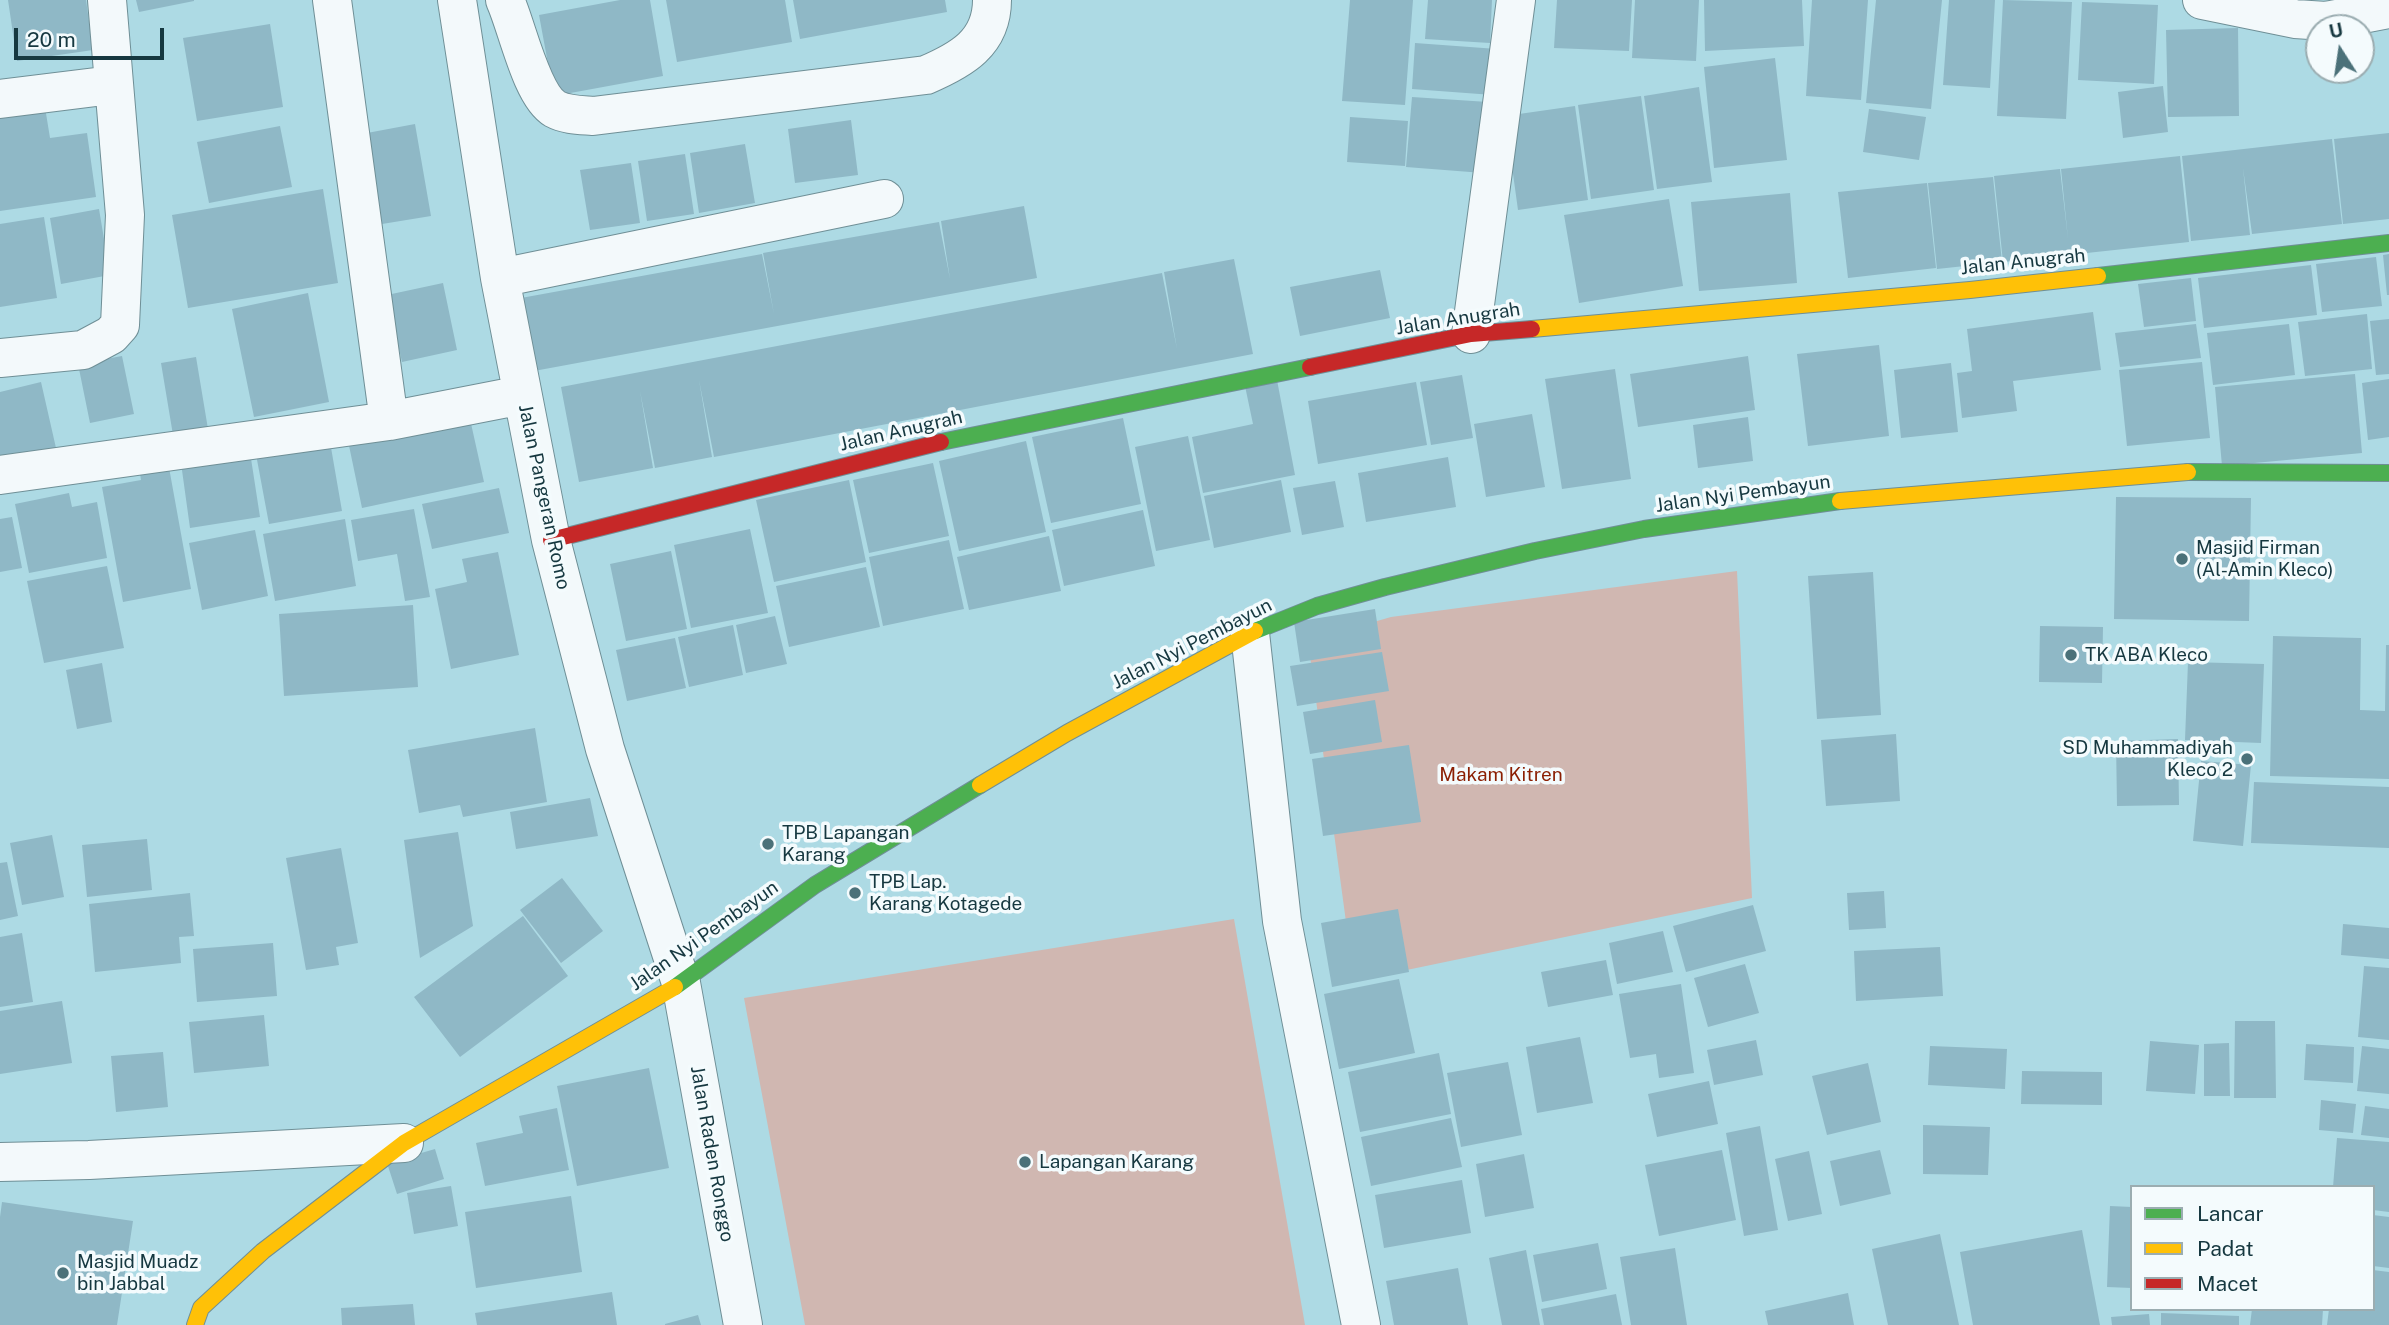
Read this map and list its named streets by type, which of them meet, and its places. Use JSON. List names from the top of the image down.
{
  "streets": {
    "street": [
      "Jalan Anugrah",
      "Jalan Nyi Pembayun",
      "Jalan Pangeran Romo",
      "Jalan Raden Ronggo"
    ]
  },
  "crossings": [
    ["Jalan Anugrah", "Jalan Pangeran Romo"],
    ["Jalan Nyi Pembayun", "Jalan Pangeran Romo"],
    ["Jalan Nyi Pembayun", "Jalan Raden Ronggo"],
    ["Jalan Pangeran Romo", "Jalan Raden Ronggo"]
  ],
  "parks": ["Makam Kitren"],
  "places": [
    "Masjid Firman (Al-Amin Kleco)",
    "TK ABA Kleco",
    "SD Muhammadiyah Kleco 2",
    "TPB Lapangan Karang",
    "TPB Lap. Karang Kotagede",
    "Lapangan Karang",
    "Masjid Muadz bin Jabbal"
  ],
  "legend": ["Lancar", "Padat", "Macet"],
  "scale_bar": "20 m",
  "north": "top"
}
